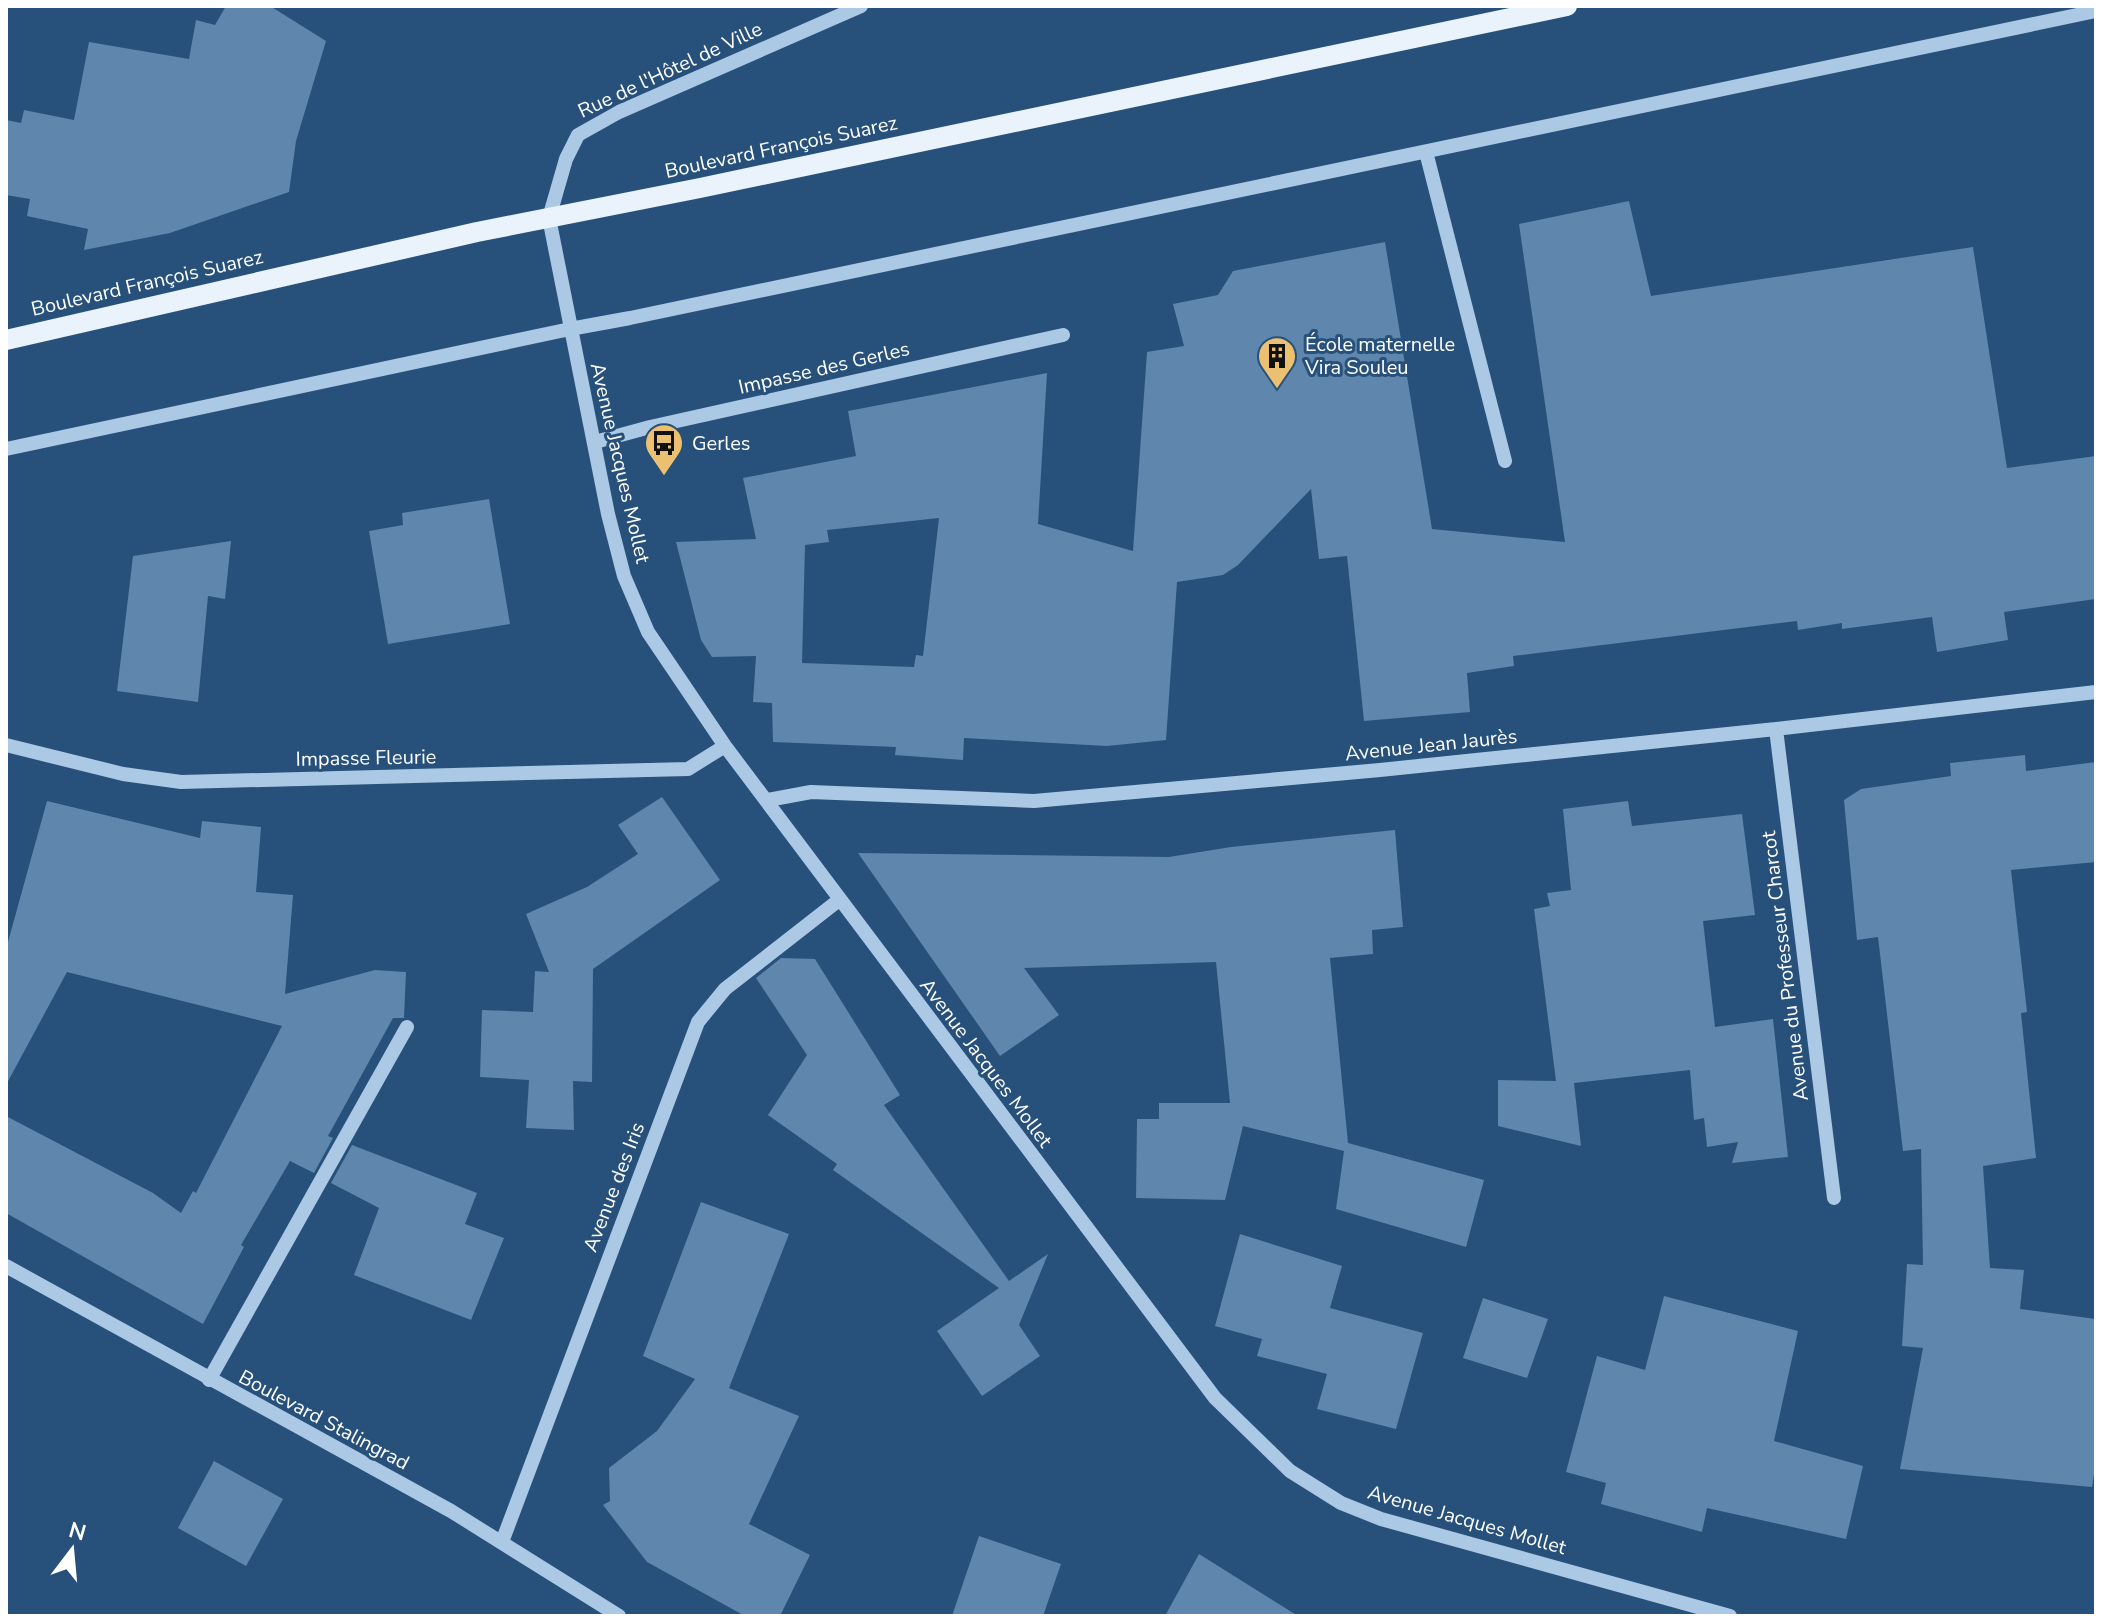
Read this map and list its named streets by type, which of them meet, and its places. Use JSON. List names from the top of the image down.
{
  "streets": {
    "main road": ["Boulevard François Suarez"],
    "street": [
      "Rue de l'Hôtel de Ville",
      "Impasse des Gerles",
      "Avenue Jacques Mollet",
      "Avenue Jean Jaurès",
      "Impasse Fleurie",
      "Avenue du Professeur Charcot",
      "Avenue des Iris",
      "Boulevard Stalingrad"
    ]
  },
  "crossings": [
    ["Rue de l'Hôtel de Ville", "Boulevard François Suarez"],
    ["Rue de l'Hôtel de Ville", "Avenue Jacques Mollet"],
    ["Boulevard François Suarez", "Avenue Jacques Mollet"],
    ["Impasse des Gerles", "Avenue Jacques Mollet"],
    ["Avenue Jacques Mollet", "Avenue Jean Jaurès"],
    ["Avenue Jacques Mollet", "Impasse Fleurie"],
    ["Avenue Jacques Mollet", "Avenue des Iris"],
    ["Avenue Jean Jaurès", "Avenue du Professeur Charcot"],
    ["Avenue des Iris", "Boulevard Stalingrad"]
  ],
  "places": {
    "building": ["École maternelle Vira Souleu"],
    "bus stop": ["Gerles"]
  },
  "north": "top"
}
